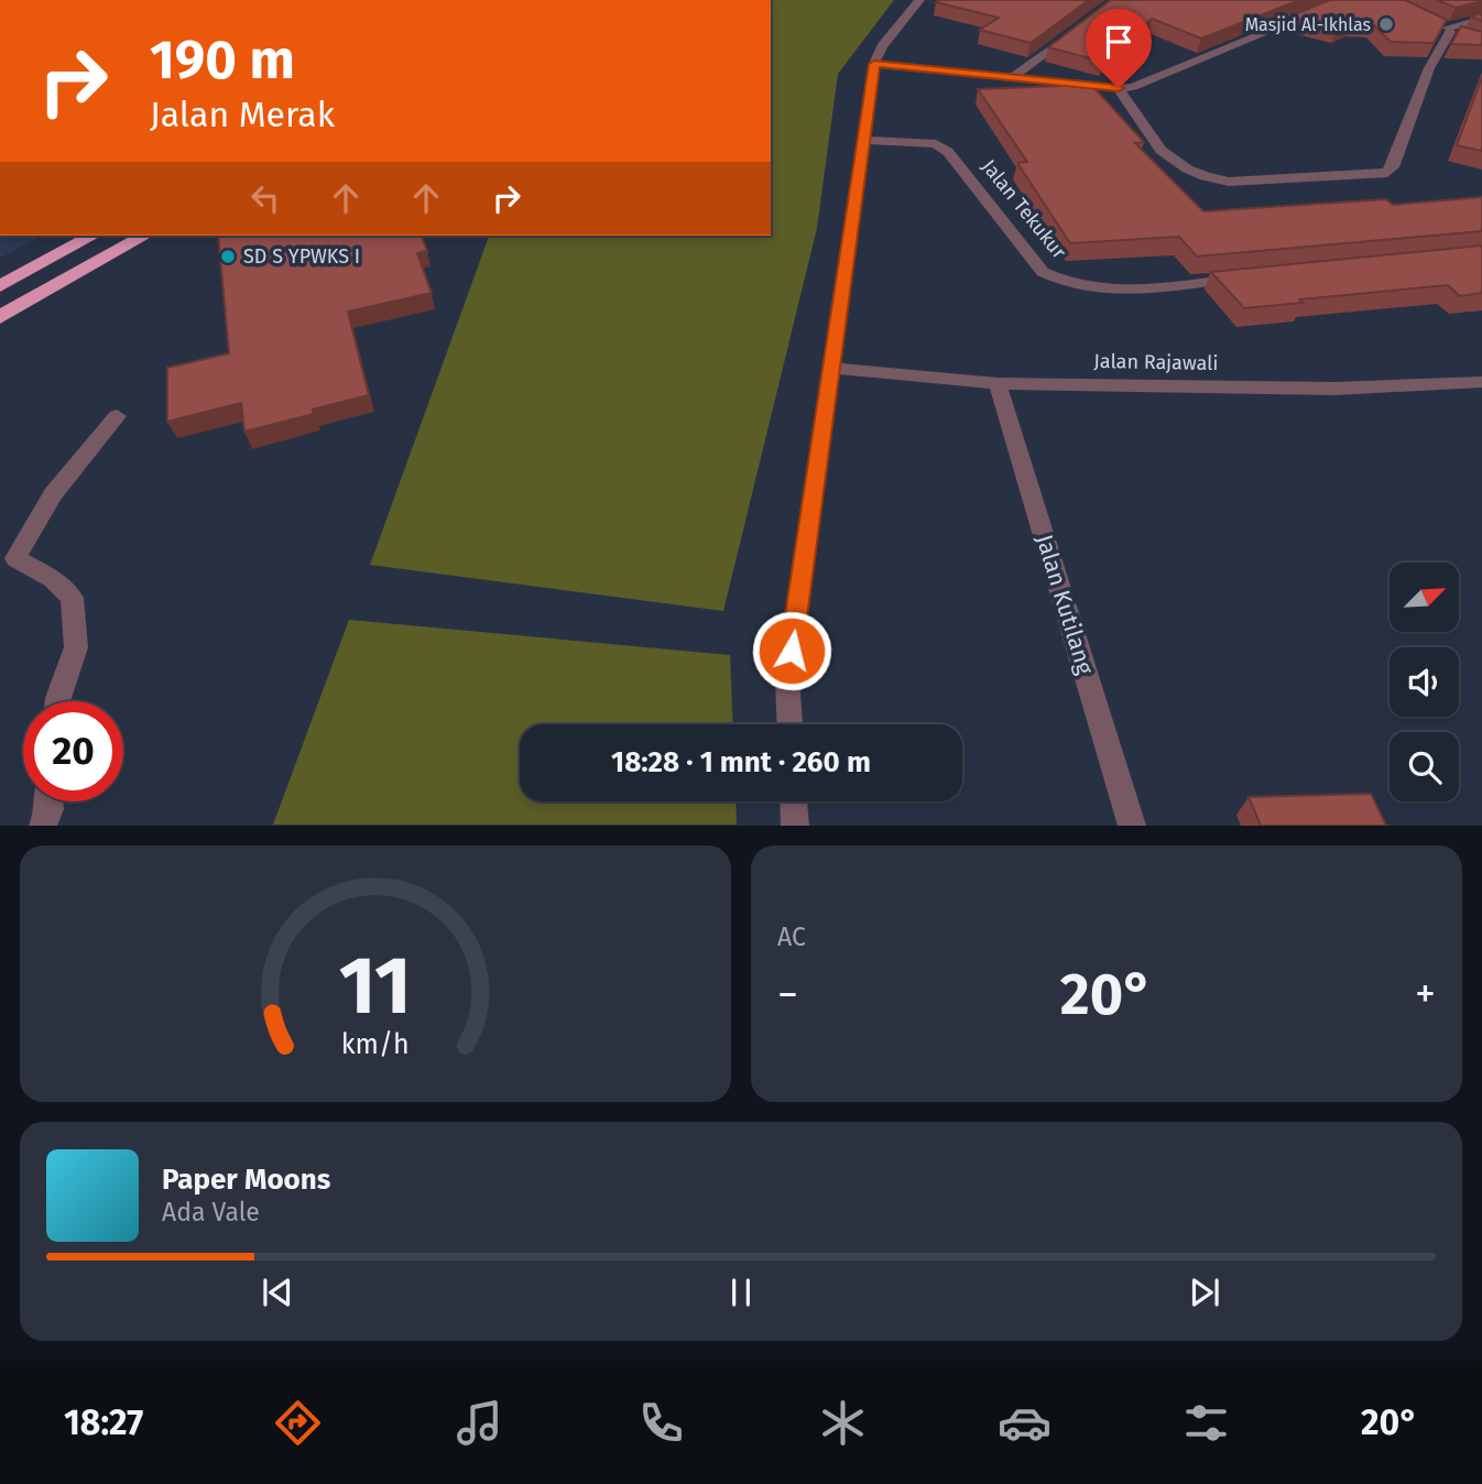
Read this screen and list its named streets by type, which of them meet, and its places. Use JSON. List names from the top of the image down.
{
  "streets": {
    "street": ["Jalan Tekukur", "Jalan Rajawali", "Jalan Kutilang"]
  },
  "crossings": [
    ["Jalan Rajawali", "Jalan Kutilang"]
  ],
  "places": ["Masjid Al-Ikhlas", "SD S YPWKS I"],
  "north": "top right",
  "page": {
    "turn": ["190 m", "Jalan Merak"],
    "limit": "20",
    "trip": "18:28 · 1 mnt · 260 m",
    "tile": "AC",
    "heat": ["−", "20°", "+"],
    "song": ["Paper Moons", "Ada Vale"],
    "tabs": ["18:27", "20°"],
    "gauge": ["11", "km/h"]
  }
}
